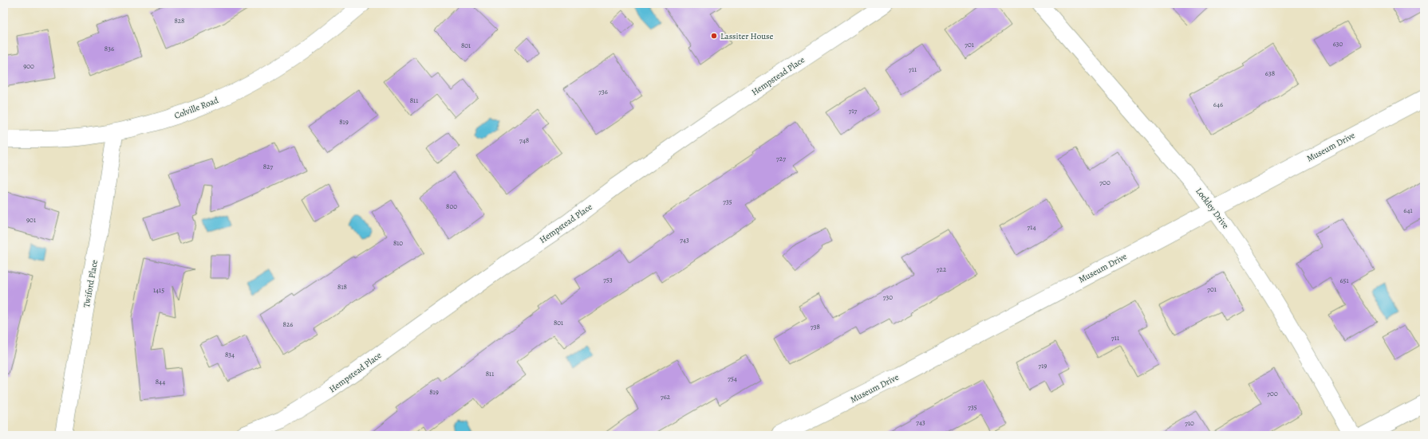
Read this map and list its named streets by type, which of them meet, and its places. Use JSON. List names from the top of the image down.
{
  "streets": {
    "street": [
      "Hempstead Place",
      "Colville Road",
      "Museum Drive",
      "Lockley Drive",
      "Twiford Place"
    ]
  },
  "crossings": [
    ["Colville Road", "Twiford Place"],
    ["Museum Drive", "Lockley Drive"]
  ],
  "places": ["Lassiter House"],
  "house_numbers": [
    "828",
    "630",
    "701",
    "801",
    "836",
    "900",
    "711",
    "638",
    "736",
    "811",
    "646",
    "717",
    "819",
    "748",
    "727",
    "827",
    "700",
    "735",
    "800",
    "641",
    "901",
    "714",
    "743",
    "810",
    "722",
    "753",
    "651",
    "818",
    "701",
    "1415",
    "730",
    "801",
    "826",
    "738",
    "711",
    "834",
    "719",
    "811",
    "754",
    "844",
    "819",
    "700",
    "762",
    "735",
    "743",
    "710"
  ]
}
